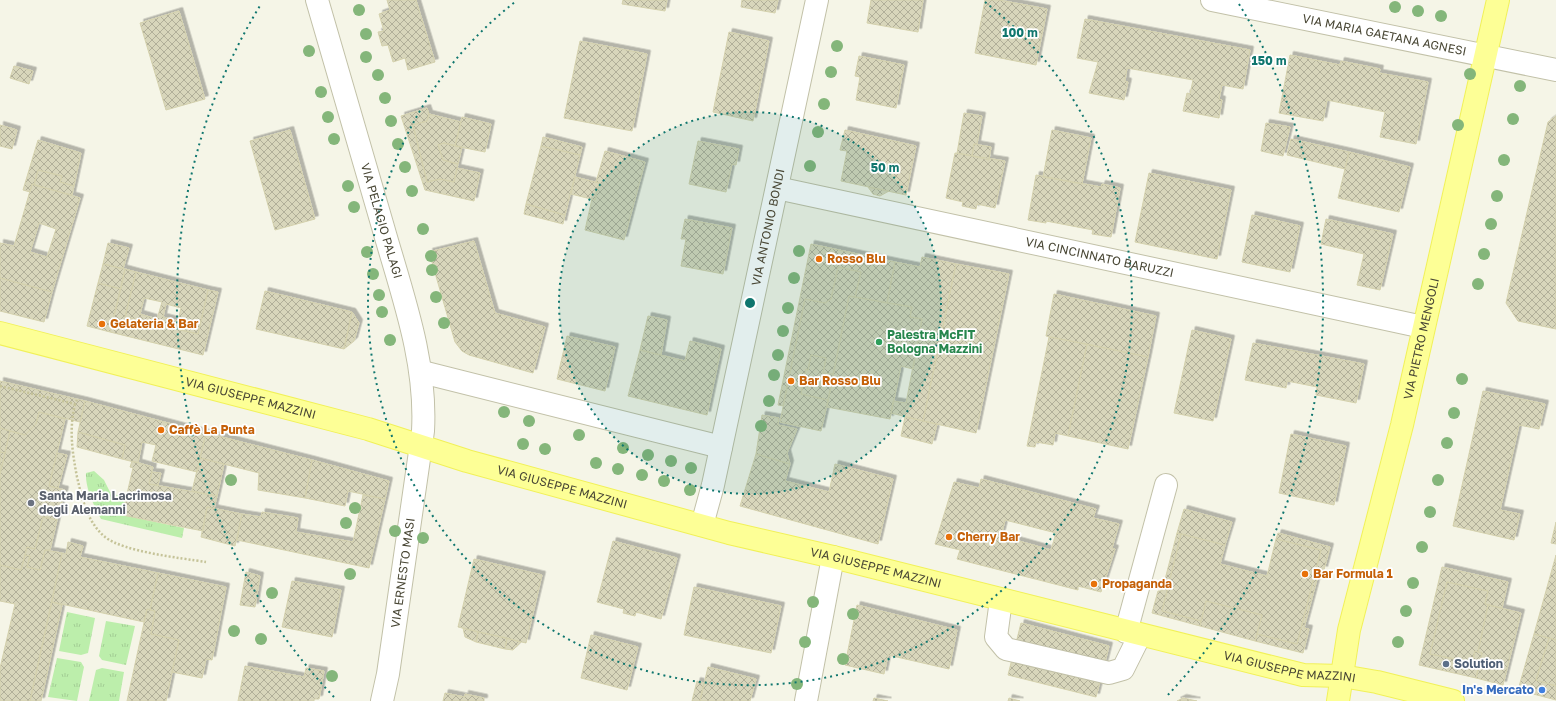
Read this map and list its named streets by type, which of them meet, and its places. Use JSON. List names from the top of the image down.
{
  "streets": {
    "main road": ["VIA PIETRO MENGOLI", "VIA GIUSEPPE MAZZINI"],
    "street": [
      "VIA MARIA GAETANA AGNESI",
      "VIA PELAGIO PALAGI",
      "VIA ANTONIO BONDI",
      "VIA CINCINNATO BARUZZI",
      "VIA ERNESTO MASI"
    ]
  },
  "crossings": [
    ["VIA MARIA GAETANA AGNESI", "VIA PIETRO MENGOLI"],
    ["VIA PELAGIO PALAGI", "VIA GIUSEPPE MAZZINI"],
    ["VIA PELAGIO PALAGI", "VIA ERNESTO MASI"],
    ["VIA ANTONIO BONDI", "VIA CINCINNATO BARUZZI"],
    ["VIA ANTONIO BONDI", "VIA GIUSEPPE MAZZINI"],
    ["VIA CINCINNATO BARUZZI", "VIA PIETRO MENGOLI"],
    ["VIA PIETRO MENGOLI", "VIA GIUSEPPE MAZZINI"],
    ["VIA GIUSEPPE MAZZINI", "VIA ERNESTO MASI"]
  ],
  "places": [
    "Rosso Blu",
    "Gelateria & Bar",
    "Palestra McFIT Bologna Mazzini",
    "Bar Rosso Blu",
    "Caffè La Punta",
    "Santa Maria Lacrimosa degli Alemanni",
    "Cherry Bar",
    "Bar Formula 1",
    "Propaganda",
    "Solution",
    "In's Mercato"
  ],
  "rings": ["100 m", "150 m", "50 m"]
}
